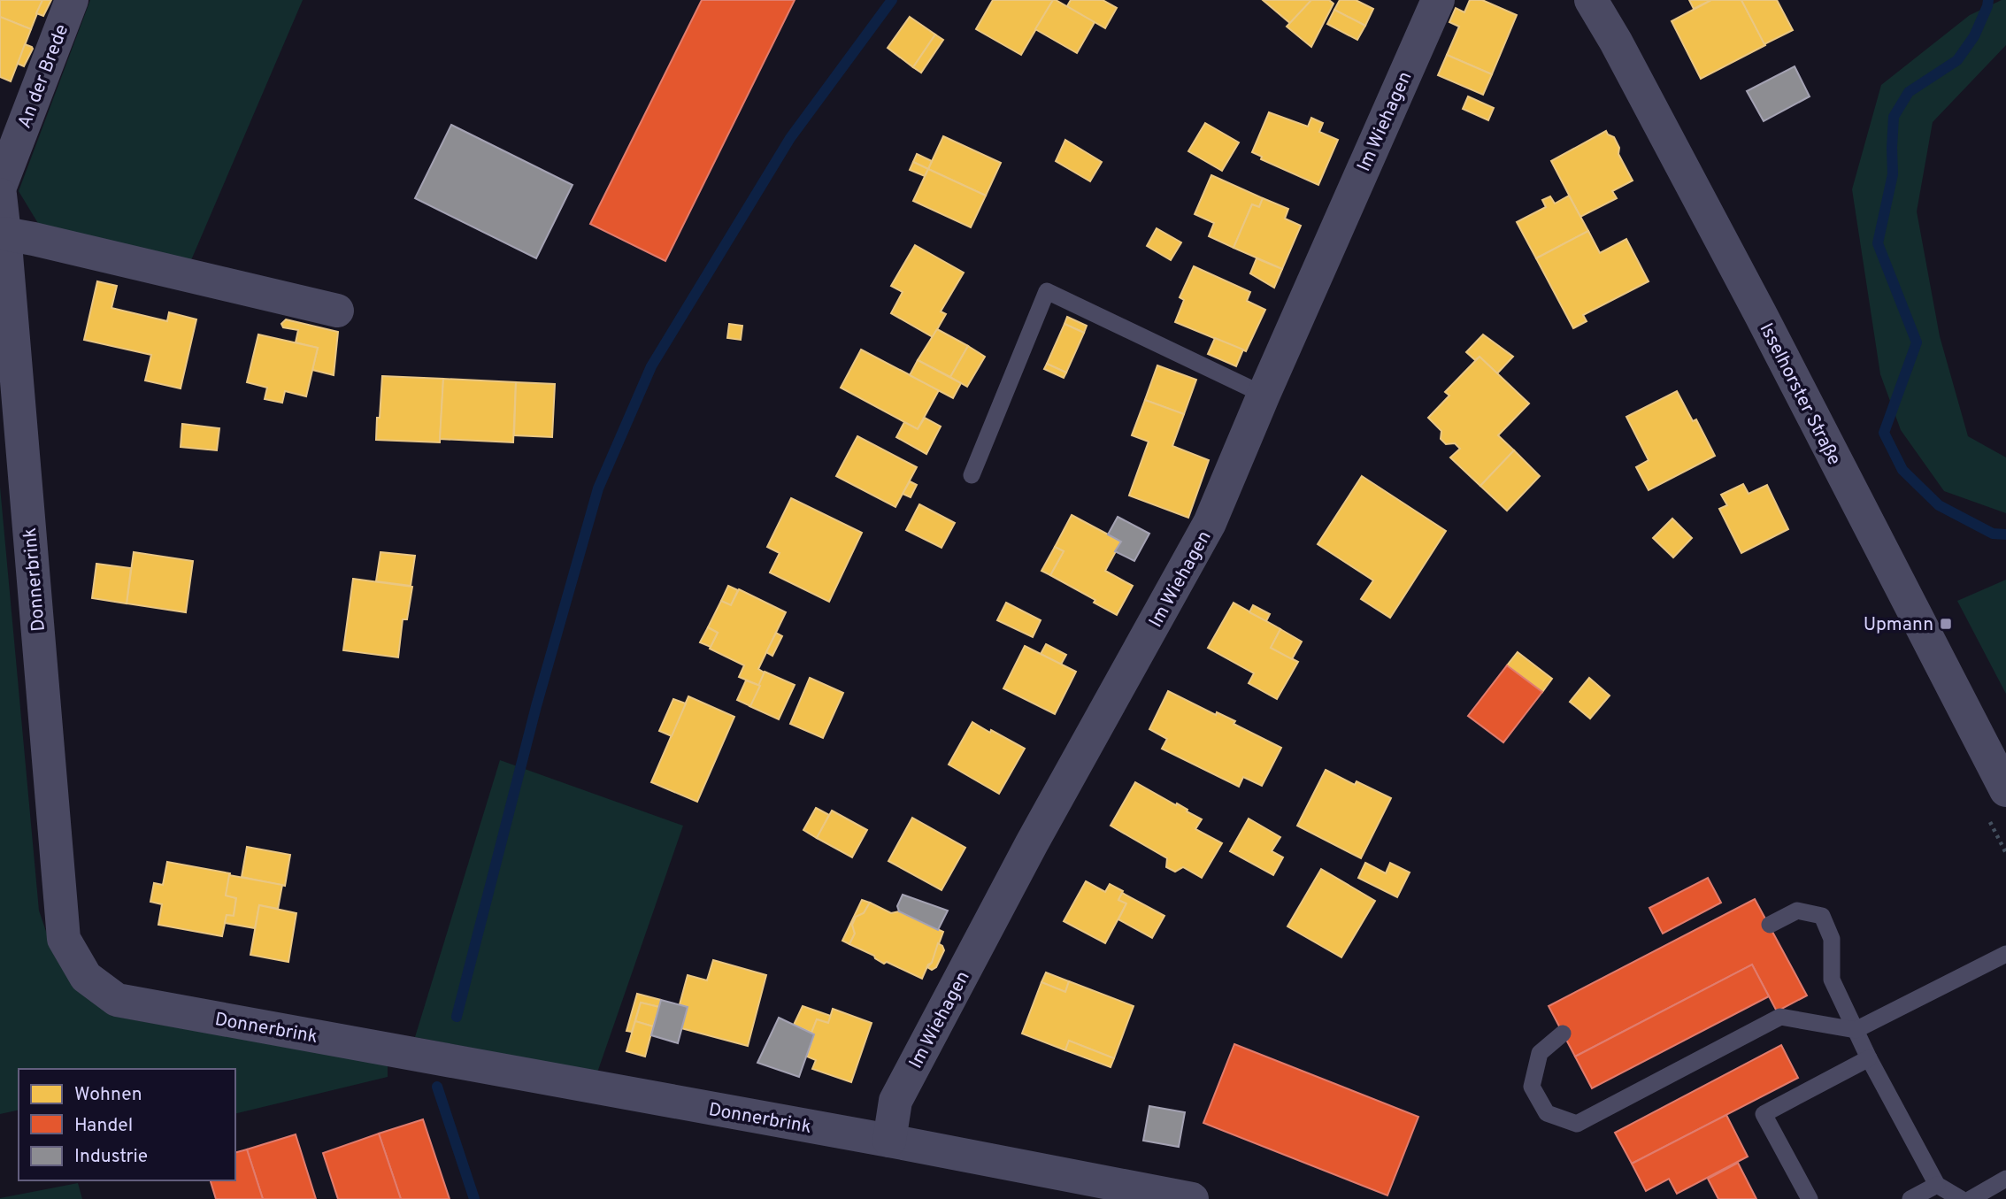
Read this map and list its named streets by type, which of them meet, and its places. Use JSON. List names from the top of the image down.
{
  "streets": {
    "street": [
      "An der Brede",
      "Im Wiehagen",
      "Isselhorster Straße",
      "Donnerbrink"
    ]
  },
  "crossings": [
    ["Im Wiehagen", "Donnerbrink"]
  ],
  "places": {
    "transit": ["Upmann"]
  },
  "legend": ["Wohnen", "Handel", "Industrie"]
}
